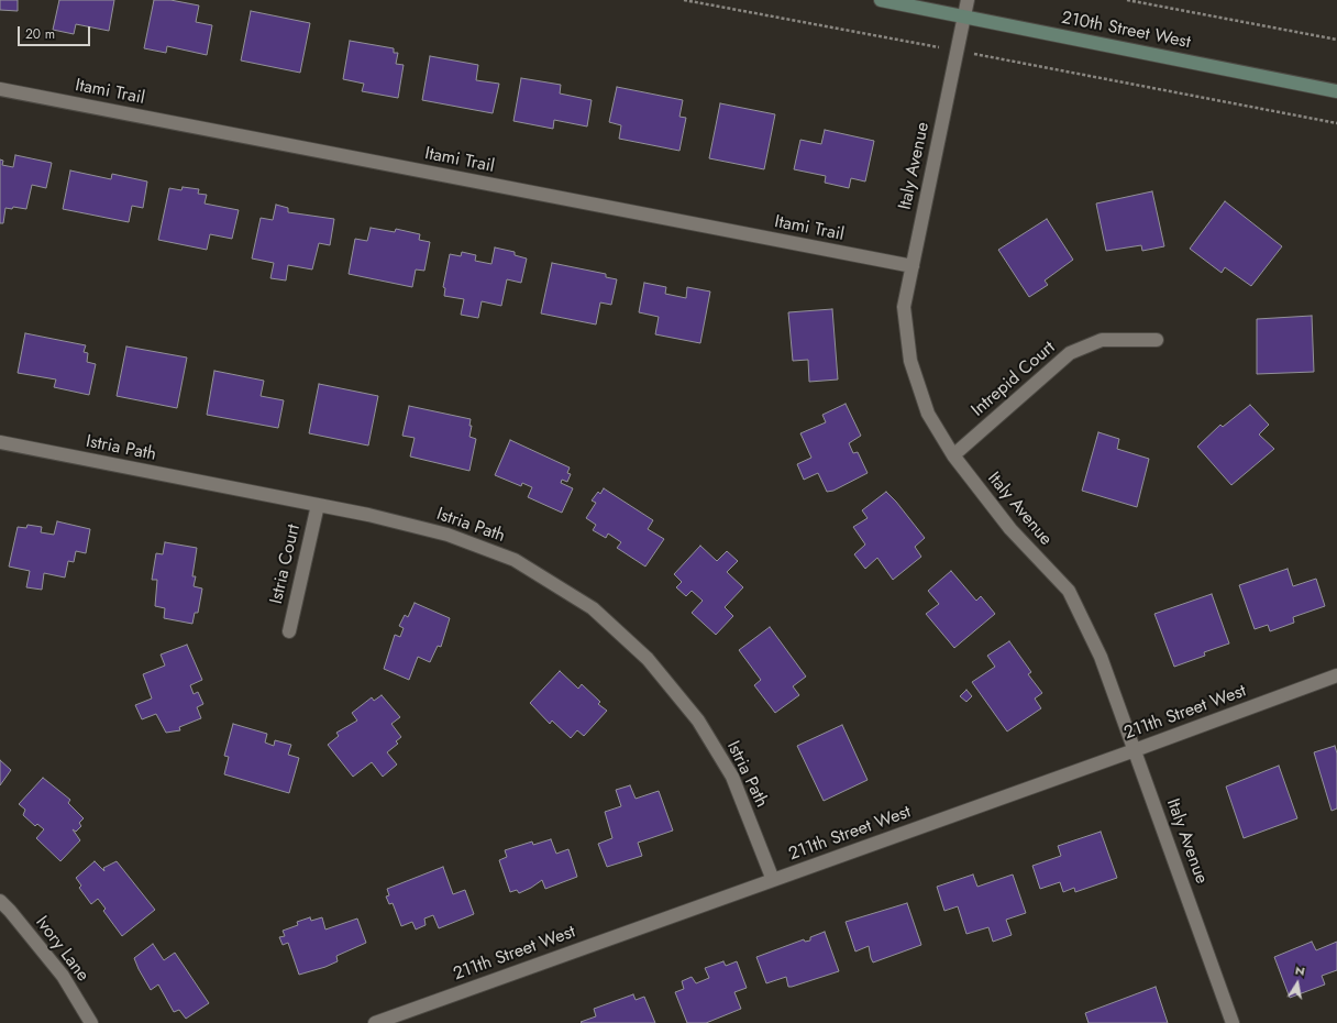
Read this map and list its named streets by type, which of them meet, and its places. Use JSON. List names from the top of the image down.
{
  "streets": {
    "street": [
      "210th Street West",
      "Itami Trail",
      "Italy Avenue",
      "Intrepid Court",
      "Istria Path",
      "Istria Court",
      "211th Street West",
      "Ivory Lane"
    ]
  },
  "crossings": [
    ["210th Street West", "Italy Avenue"],
    ["Itami Trail", "Italy Avenue"],
    ["Italy Avenue", "Intrepid Court"],
    ["Italy Avenue", "211th Street West"],
    ["Istria Path", "Istria Court"],
    ["Istria Path", "211th Street West"]
  ],
  "scale_bar": "20 m",
  "north": "top"
}
